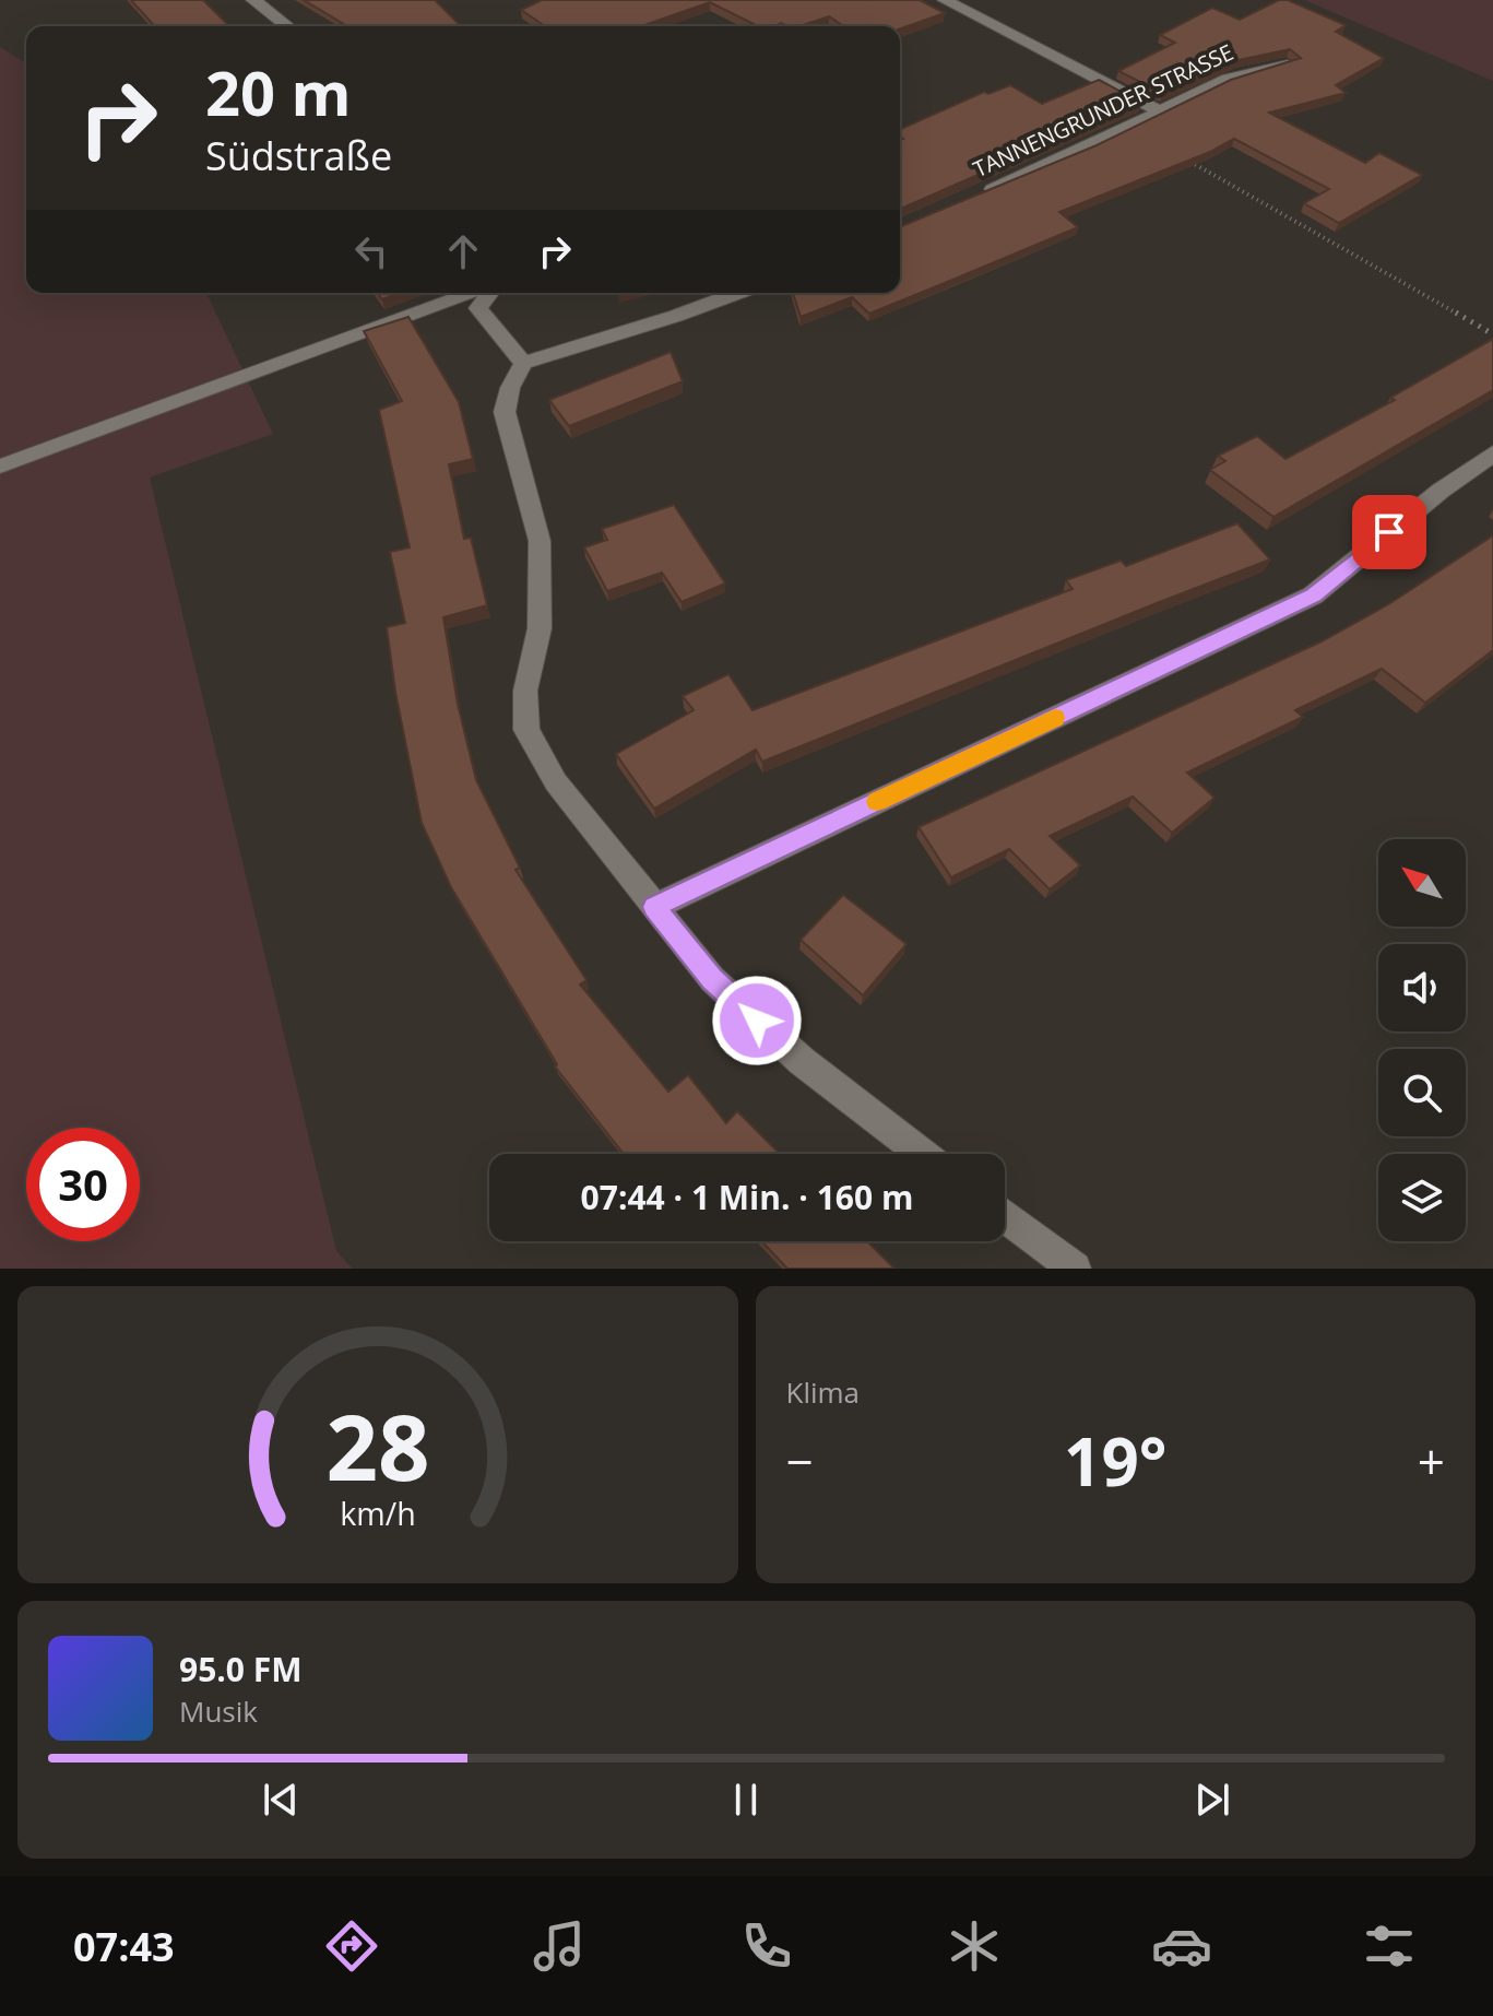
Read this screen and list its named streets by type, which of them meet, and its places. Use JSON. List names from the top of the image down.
{
  "streets": {
    "street": ["TANNENGRUNDER STRASSE"]
  },
  "north": "top left",
  "page": {
    "turn": ["20 m", "Südstraße"],
    "limit": "30",
    "trip": "07:44 · 1 Min. · 160 m",
    "tile": "Klima",
    "heat": ["−", "19°", "+"],
    "song": ["95.0 FM", "Musik"],
    "tabs": "07:43",
    "gauge": ["28", "km/h"]
  }
}
